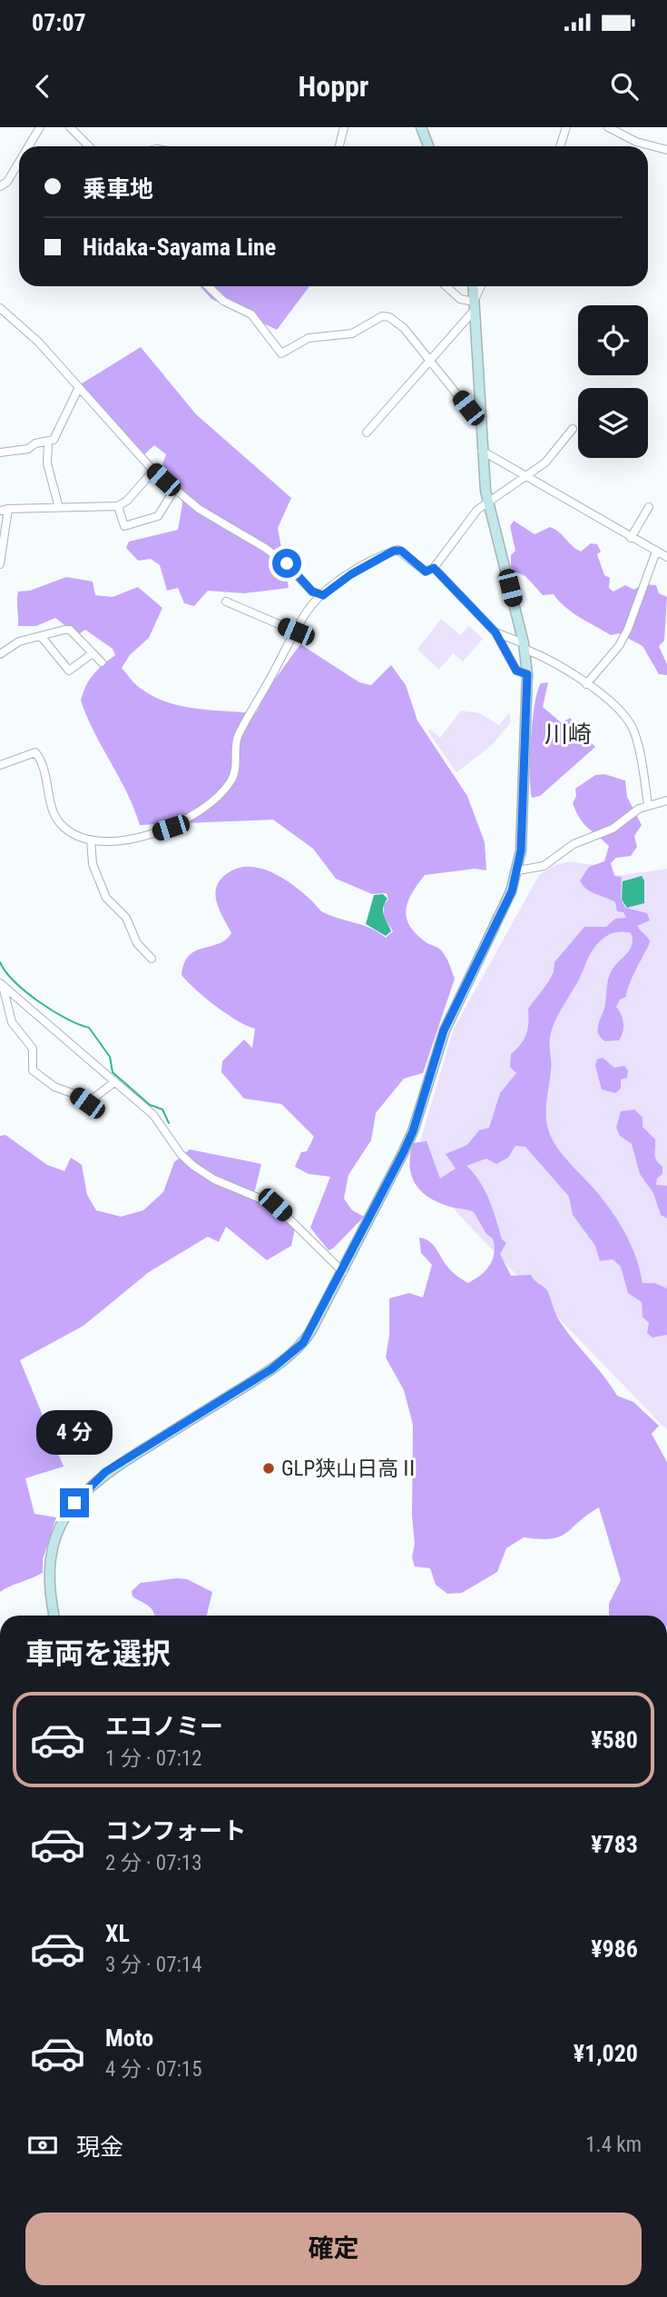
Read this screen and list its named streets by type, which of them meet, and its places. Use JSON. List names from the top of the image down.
{
  "districts": ["川崎"],
  "places": ["GLP狭山日高Ⅱ"],
  "page": {
    "status": "07:07",
    "header": "Hoppr",
    "banner": ["乗車地", "Hidaka-Sayama Line"],
    "bubble": "4 分",
    "heading": "車両を選択",
    "list": [
      {
        "name": "エコノミー",
        "note": "1 分 · 07:12",
        "value": "¥580"
      },
      {
        "name": "コンフォート",
        "note": "2 分 · 07:13",
        "value": "¥783"
      },
      {
        "name": "XL",
        "note": "3 分 · 07:14",
        "value": "¥986"
      },
      {
        "name": "Moto",
        "note": "4 分 · 07:15",
        "value": "¥1,020"
      }
    ],
    "pay": ["現金", "1.4 km"],
    "buttons": "確定"
  }
}
